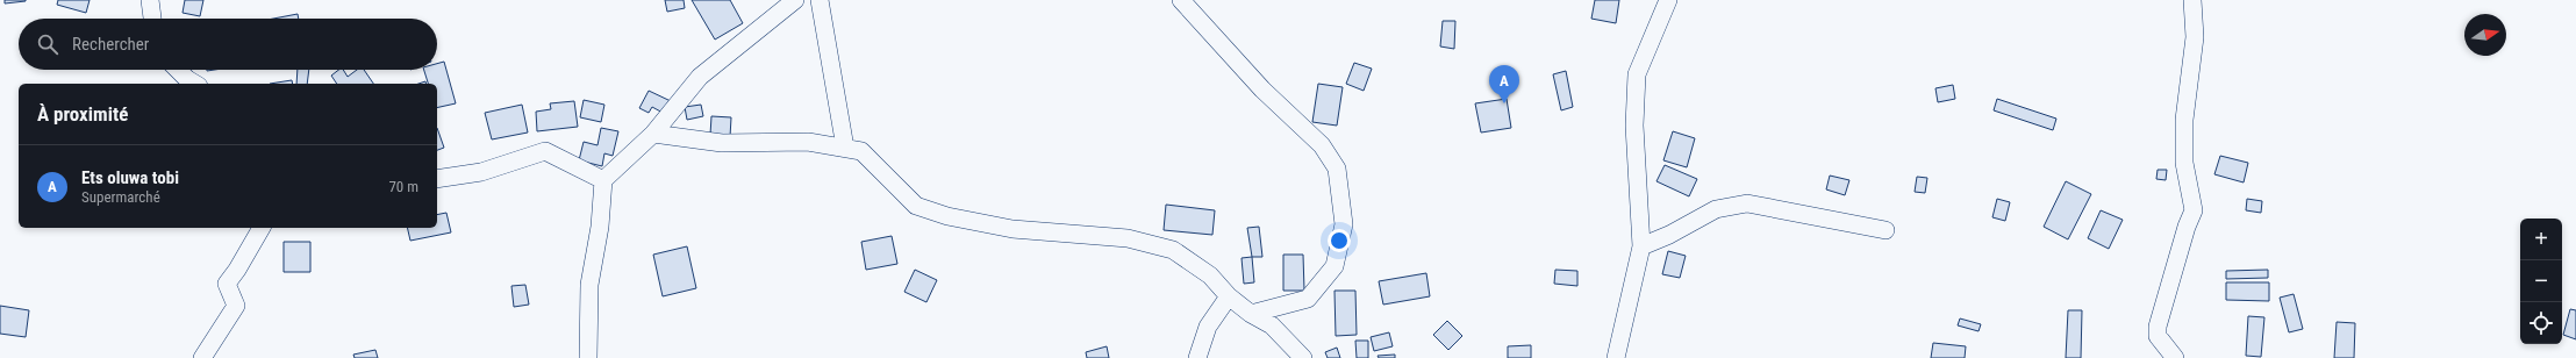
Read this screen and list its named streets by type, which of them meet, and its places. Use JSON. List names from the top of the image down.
{
  "north": "right",
  "page": {
    "search": "Rechercher",
    "pins": "A",
    "heading": "À proximité",
    "list": [
      {
        "mark": "A",
        "name": "Ets oluwa tobi",
        "note": "Supermarché",
        "value": "70 m"
      }
    ],
    "map_buttons": ["+", "−"]
  }
}
